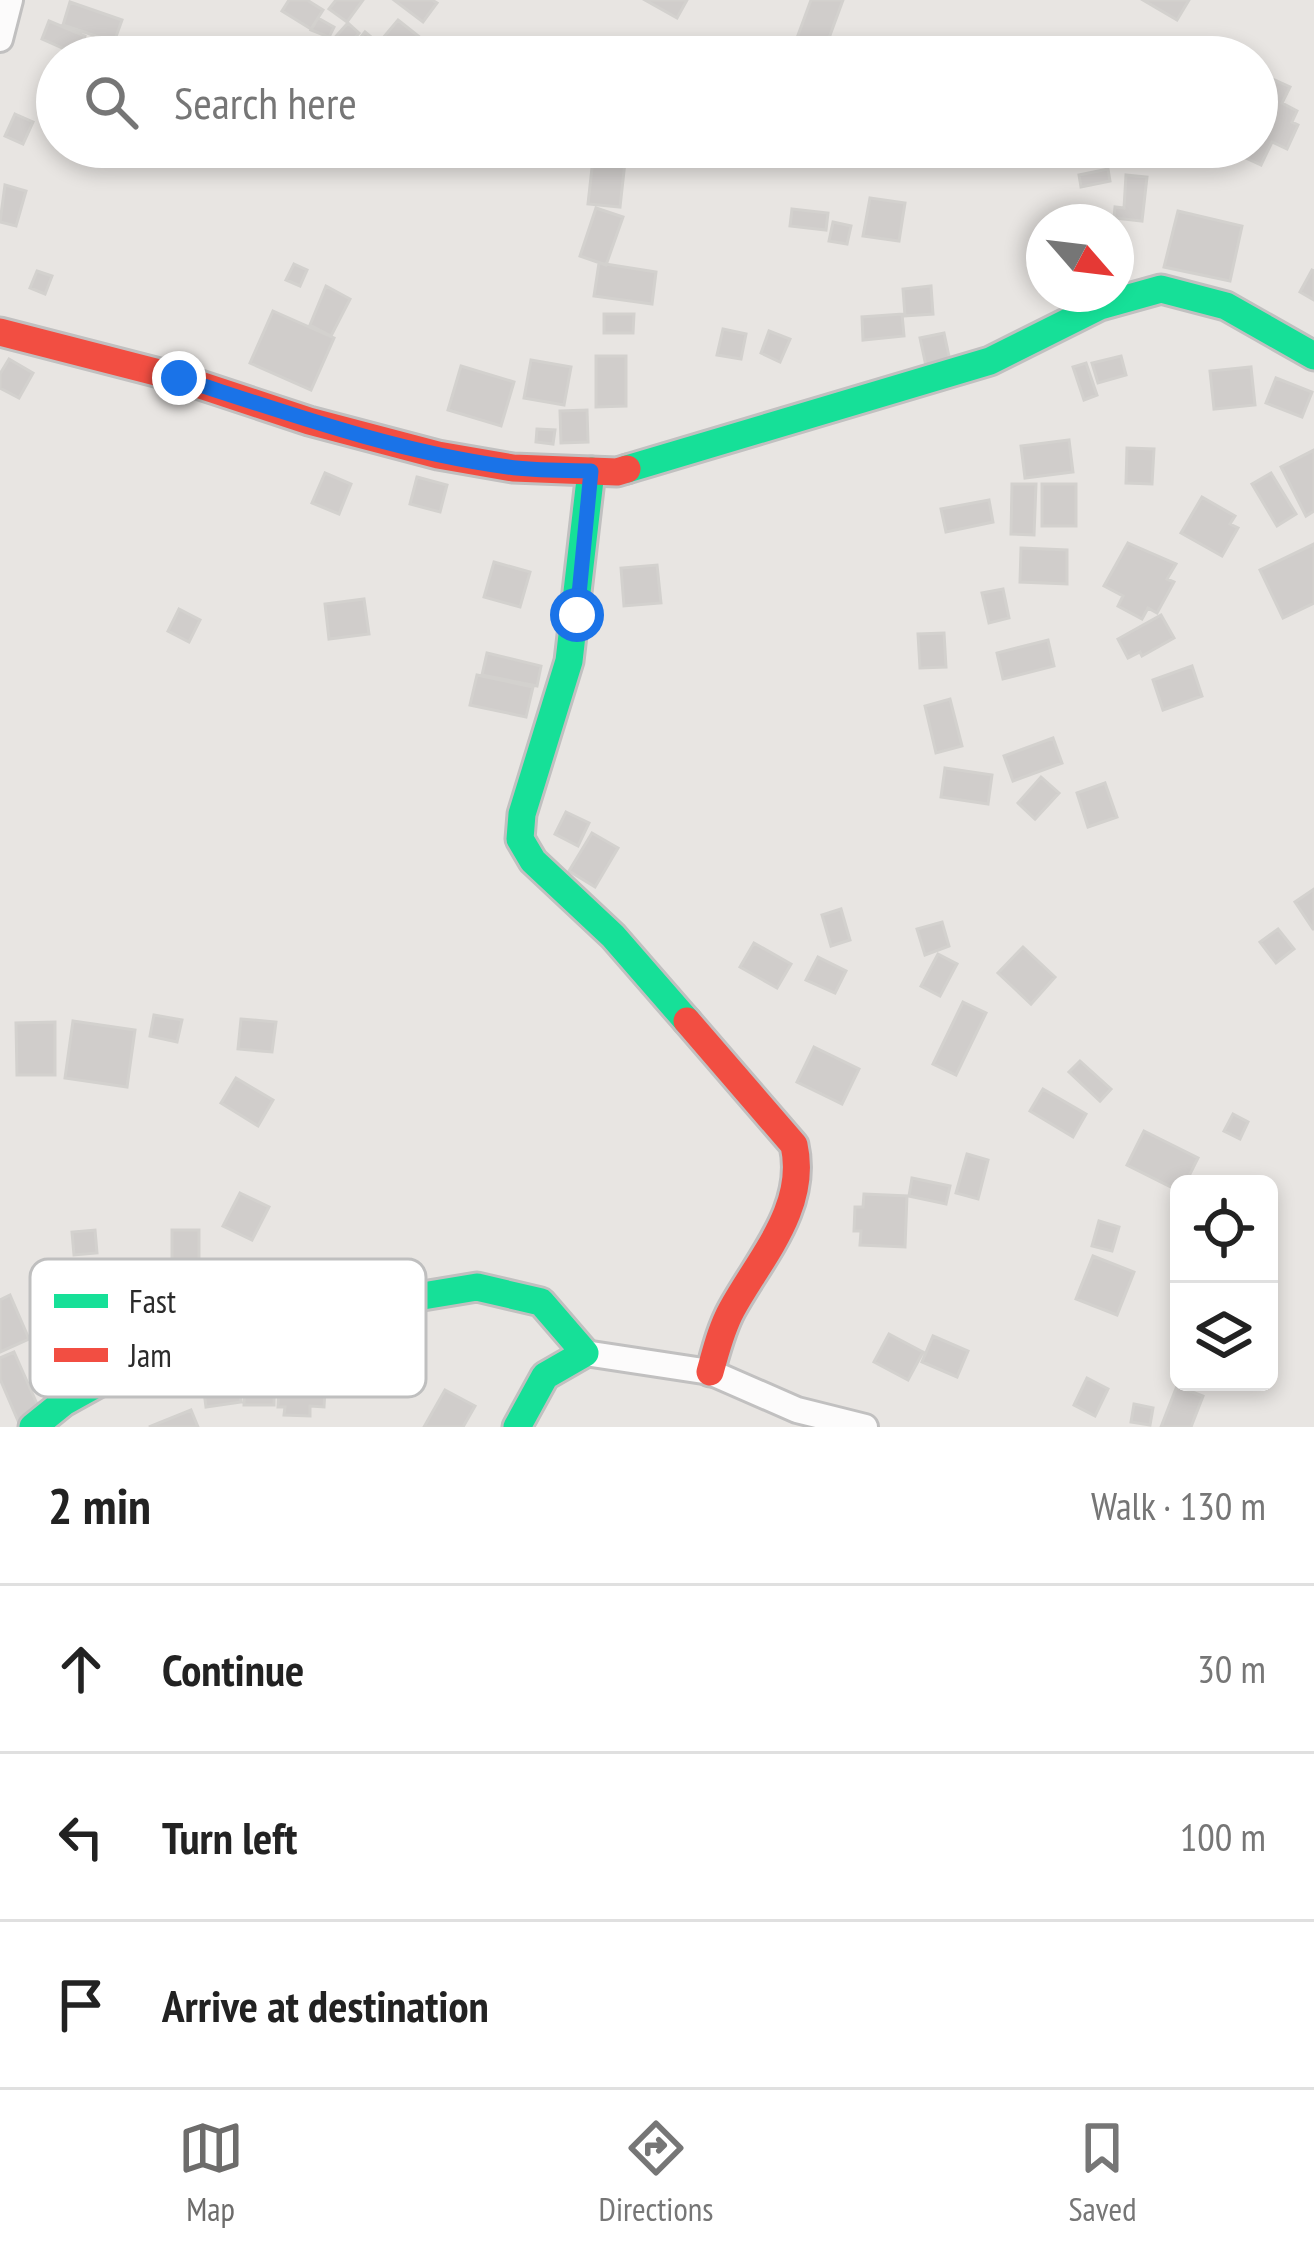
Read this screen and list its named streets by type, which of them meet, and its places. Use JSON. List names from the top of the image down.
{
  "legend": ["Fast", "Jam"],
  "north": "bottom right",
  "page": {
    "search": "Search here",
    "heading": ["2 min", "Walk · 130 m"],
    "list": [
      ["Continue", "30 m"],
      ["Turn left", "100 m"],
      "Arrive at destination"
    ],
    "nav": ["Map", "Directions", "Saved"]
  }
}
